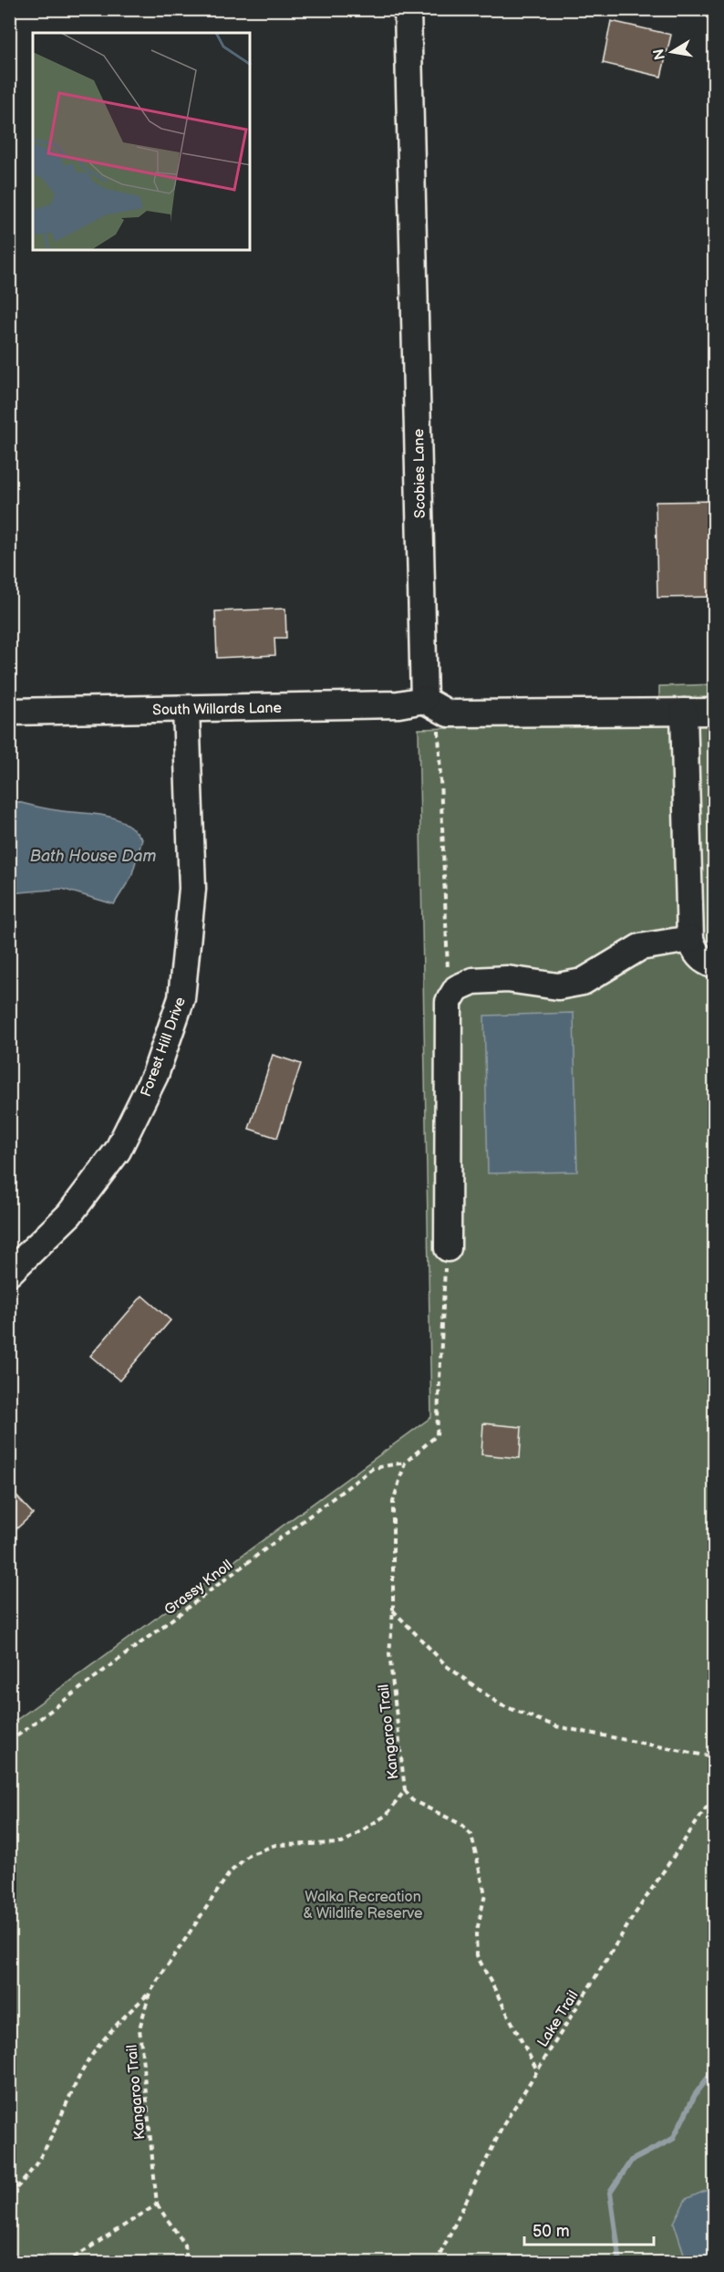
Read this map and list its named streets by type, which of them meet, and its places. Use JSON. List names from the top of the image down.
{
  "streets": {
    "street": ["Scobies Lane", "South Willards Lane", "Forest Hill Drive"],
    "path": ["Grassy Knoll", "Kangaroo Trail", "Lake Trail"]
  },
  "crossings": [
    ["Scobies Lane", "South Willards Lane"],
    ["South Willards Lane", "Forest Hill Drive"],
    ["Grassy Knoll", "Kangaroo Trail"]
  ],
  "water": ["Bath House Dam"],
  "parks": ["Walka Recreation & Wildlife Reserve"],
  "scale_bar": "50 m",
  "north": "left"
}
